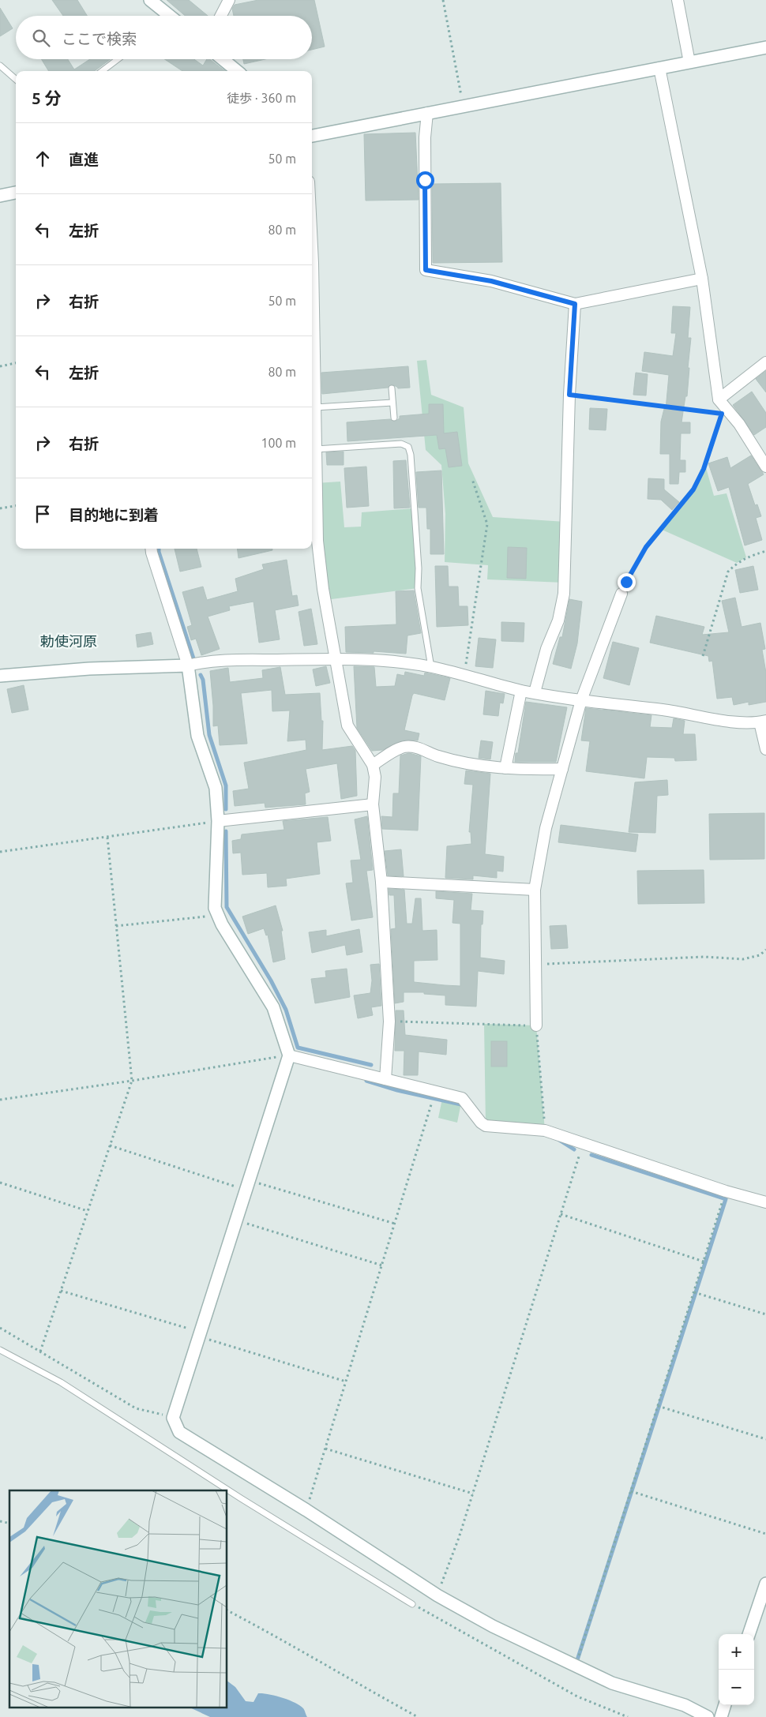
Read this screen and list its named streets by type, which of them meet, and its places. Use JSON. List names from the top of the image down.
{
  "districts": ["勅使河原"],
  "page": {
    "search": "ここで検索",
    "heading": ["5 分", "徒歩 · 360 m"],
    "list": [
      ["直進", "50 m"],
      ["左折", "80 m"],
      ["右折", "50 m"],
      ["左折", "80 m"],
      ["右折", "100 m"],
      "目的地に到着"
    ],
    "map_buttons": ["+", "−"]
  }
}
